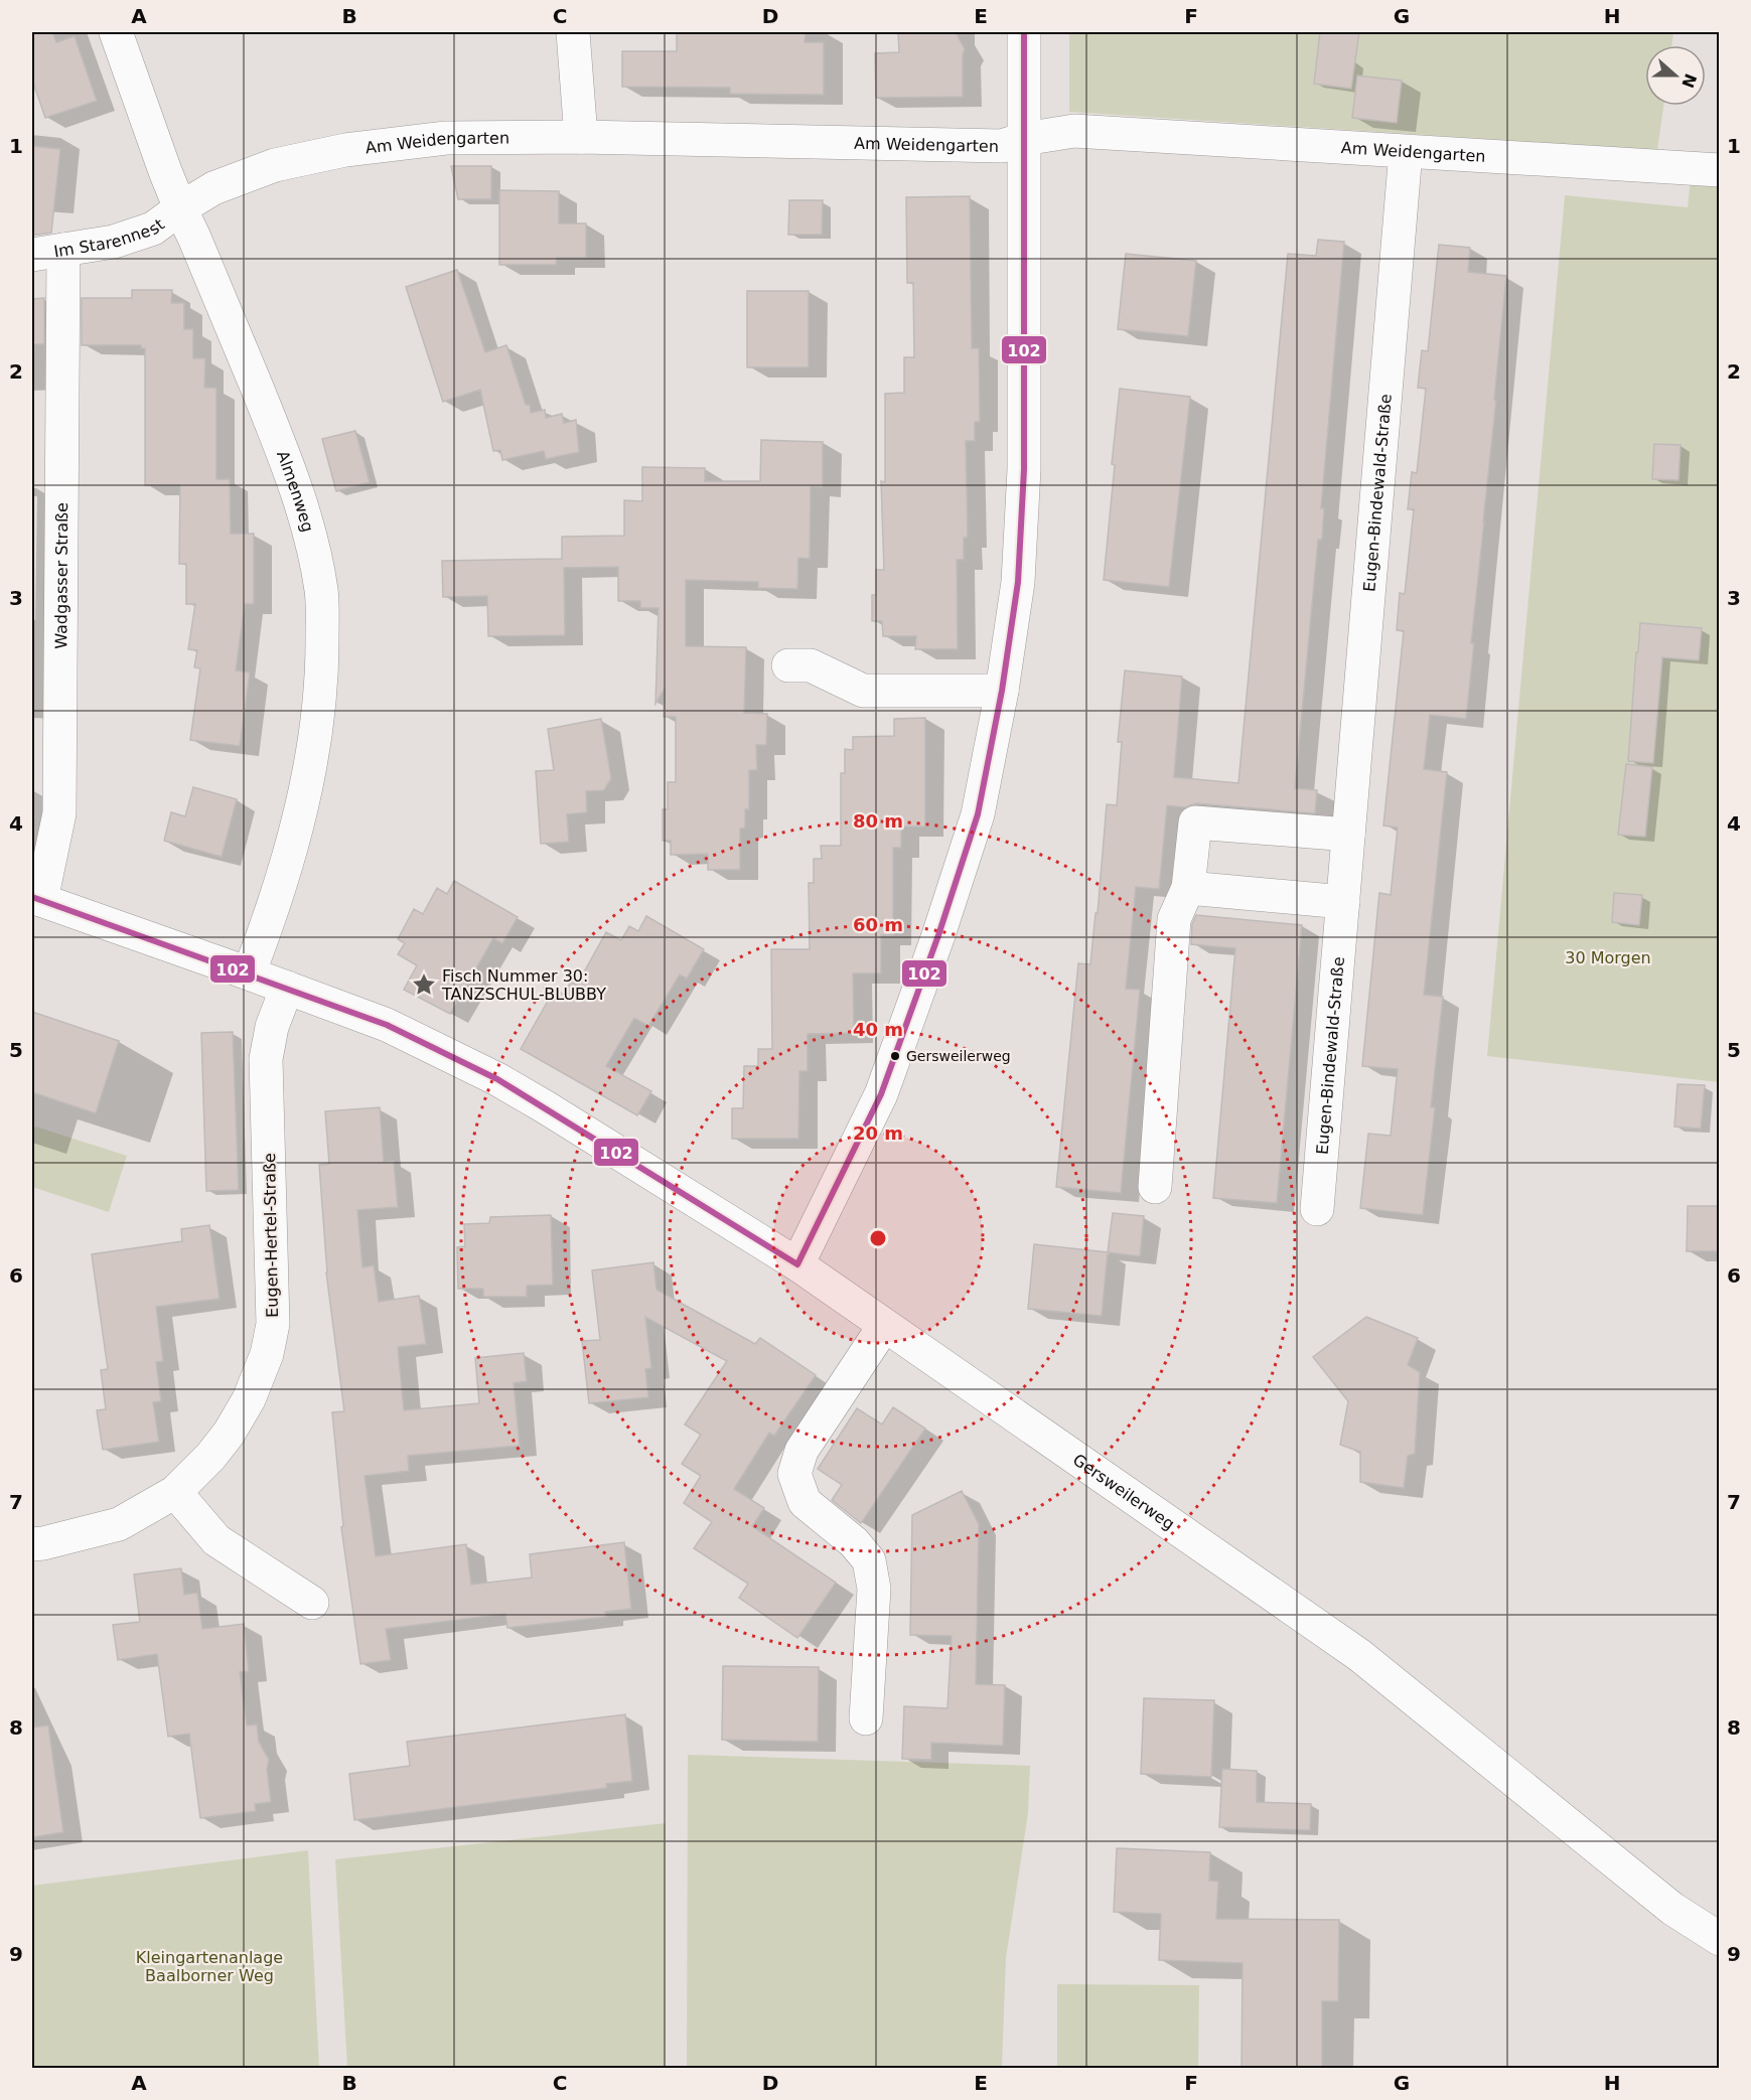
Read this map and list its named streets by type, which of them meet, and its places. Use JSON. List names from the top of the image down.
{
  "streets": {
    "street": [
      "Am Weidengarten",
      "Im Starennest",
      "Almenweg",
      "Eugen-Bindewald-Straße",
      "Wadgasser Straße",
      "Eugen-Hertel-Straße",
      "Gersweilerweg"
    ]
  },
  "crossings": [
    ["Am Weidengarten", "Im Starennest"],
    ["Am Weidengarten", "Almenweg"],
    ["Am Weidengarten", "Eugen-Bindewald-Straße"],
    ["Im Starennest", "Almenweg"],
    ["Im Starennest", "Wadgasser Straße"],
    ["Almenweg", "Gersweilerweg"],
    ["Wadgasser Straße", "Gersweilerweg"],
    ["Eugen-Hertel-Straße", "Gersweilerweg"]
  ],
  "parks": ["30 Morgen", "Kleingartenanlage Baalborner Weg"],
  "places": {
    "place": ["Fisch Nummer 30: TANZSCHUL-BLUBBY"],
    "other": ["Gersweilerweg"]
  },
  "lines": ["transit line 102"],
  "north": "right",
  "grid": {
    "columns": [
      "A",
      "B",
      "C",
      "D",
      "E",
      "F",
      "G",
      "H"
    ],
    "rows": [
      "1",
      "2",
      "3",
      "4",
      "5",
      "6",
      "7",
      "8",
      "9"
    ]
  },
  "rings": [
    "80 m",
    "60 m",
    "40 m",
    "20 m"
  ]
}
